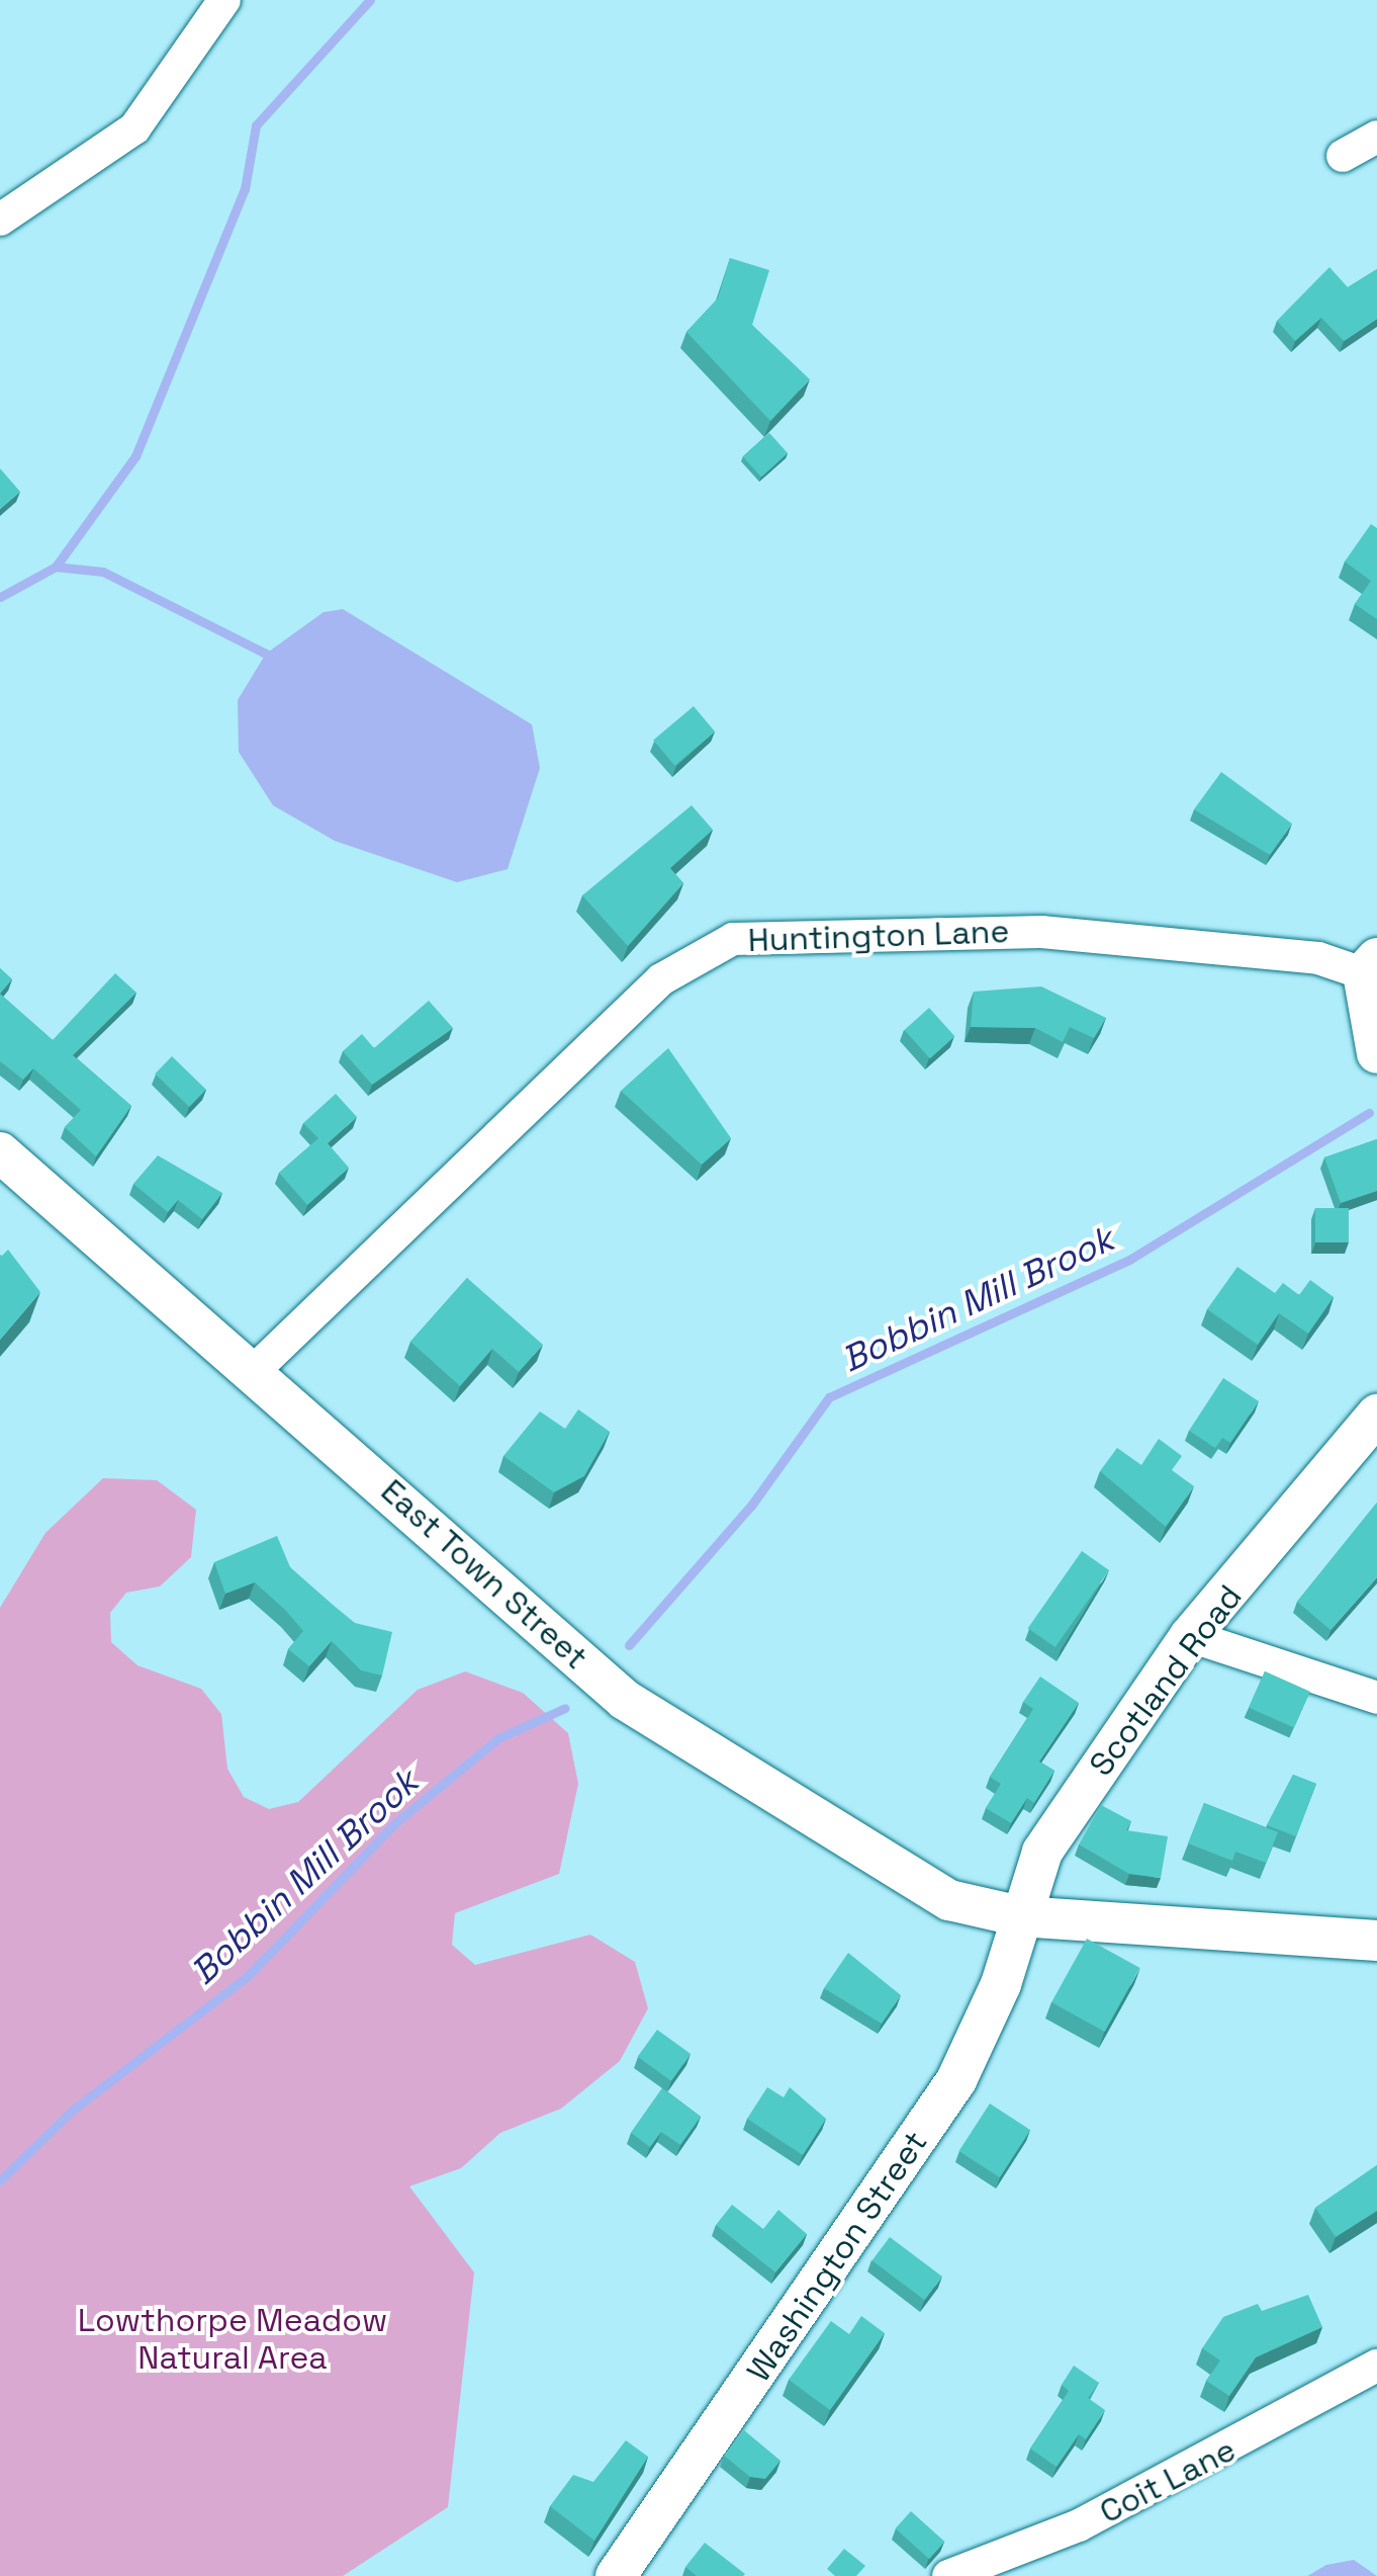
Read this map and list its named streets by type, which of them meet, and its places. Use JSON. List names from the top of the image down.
{
  "streets": {
    "street": [
      "Huntington Lane",
      "East Town Street",
      "Scotland Road",
      "Washington Street",
      "Coit Lane"
    ]
  },
  "crossings": [
    ["Huntington Lane", "East Town Street"],
    ["East Town Street", "Scotland Road"],
    ["East Town Street", "Washington Street"],
    ["Scotland Road", "Washington Street"]
  ],
  "water": ["Bobbin Mill Brook"],
  "parks": ["Lowthorpe Meadow Natural Area"]
}
